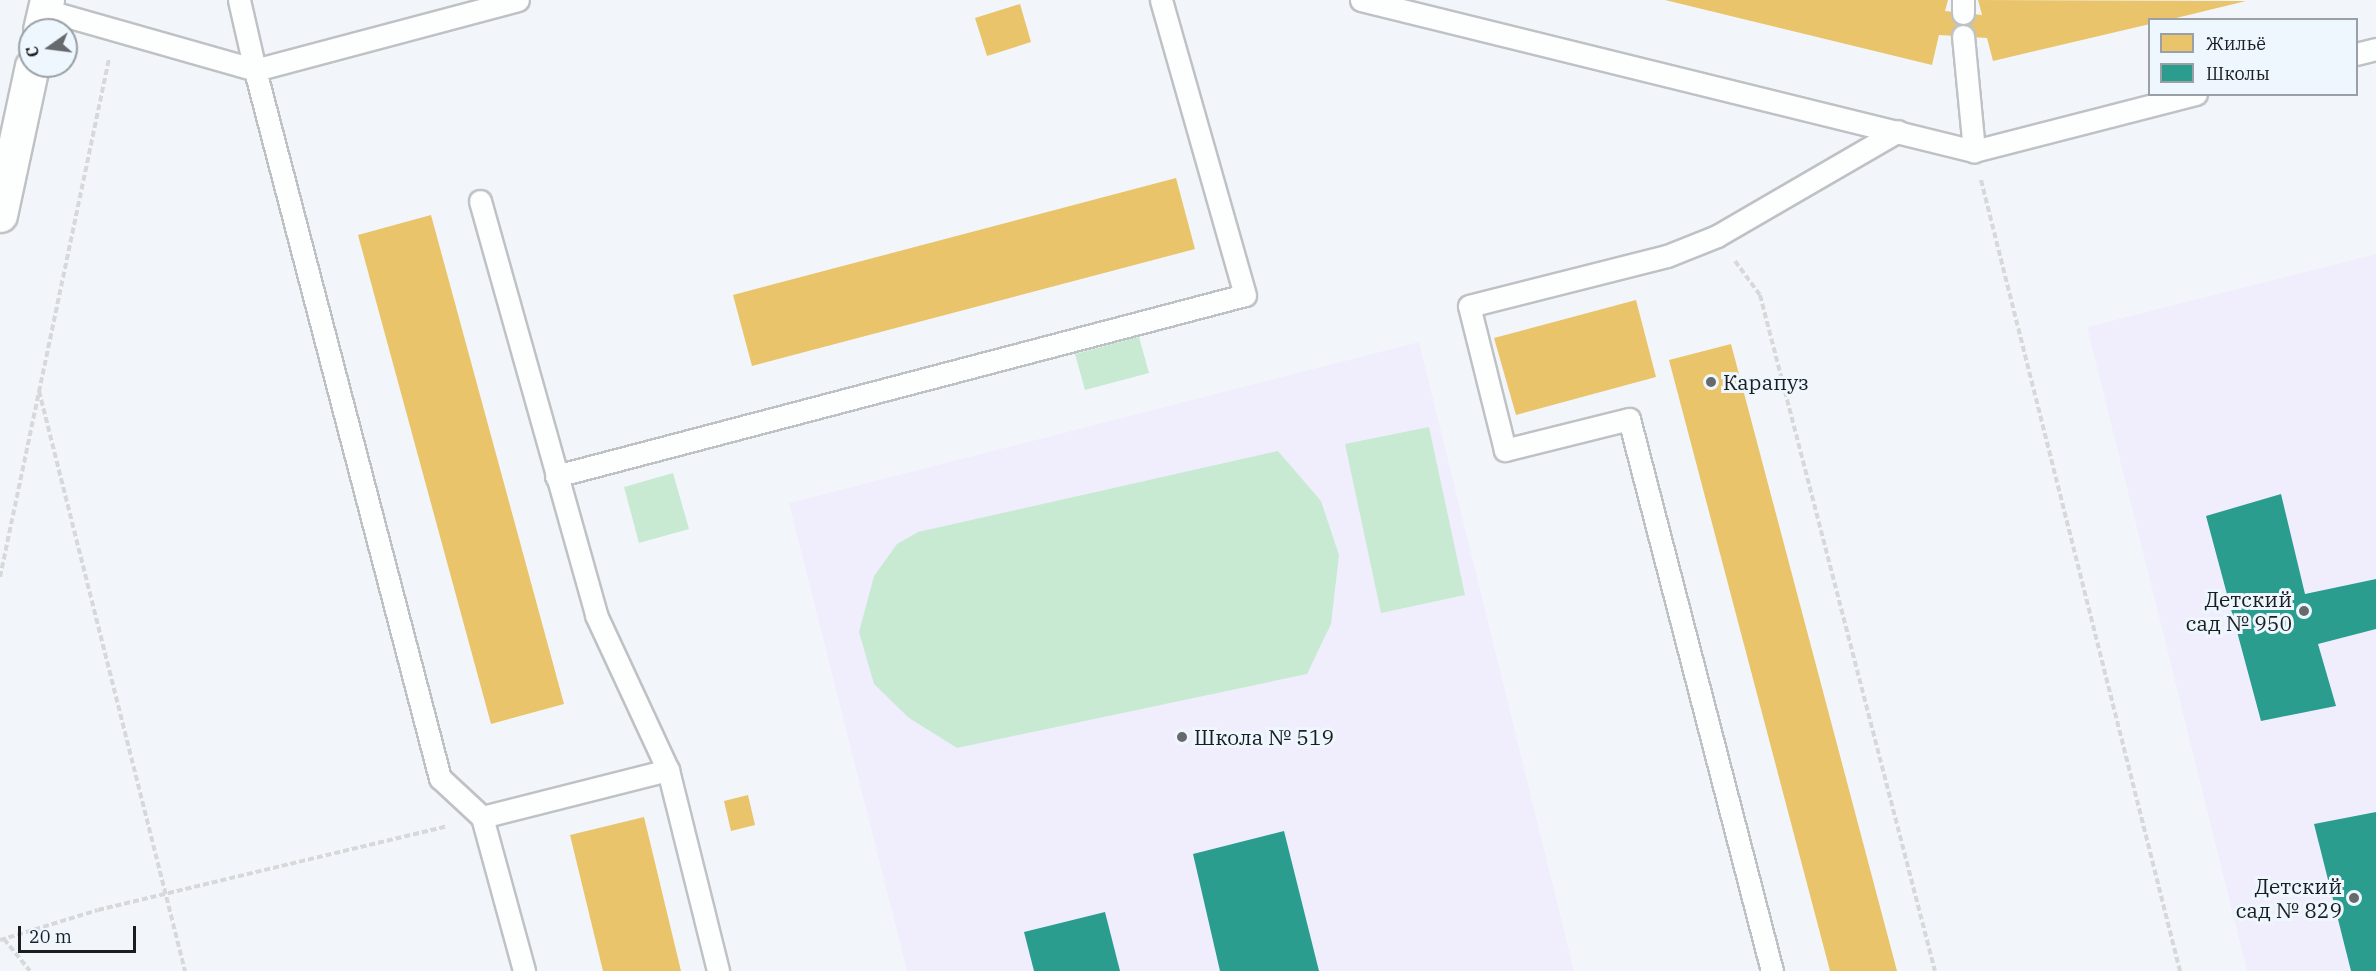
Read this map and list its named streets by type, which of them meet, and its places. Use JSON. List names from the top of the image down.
{
  "places": [
    "Карапуз",
    "Детский сад № 950",
    "Школа № 519",
    "Детский сад № 829"
  ],
  "legend": ["Жильё", "Школы"],
  "scale_bar": "20 m",
  "north": "left"
}
